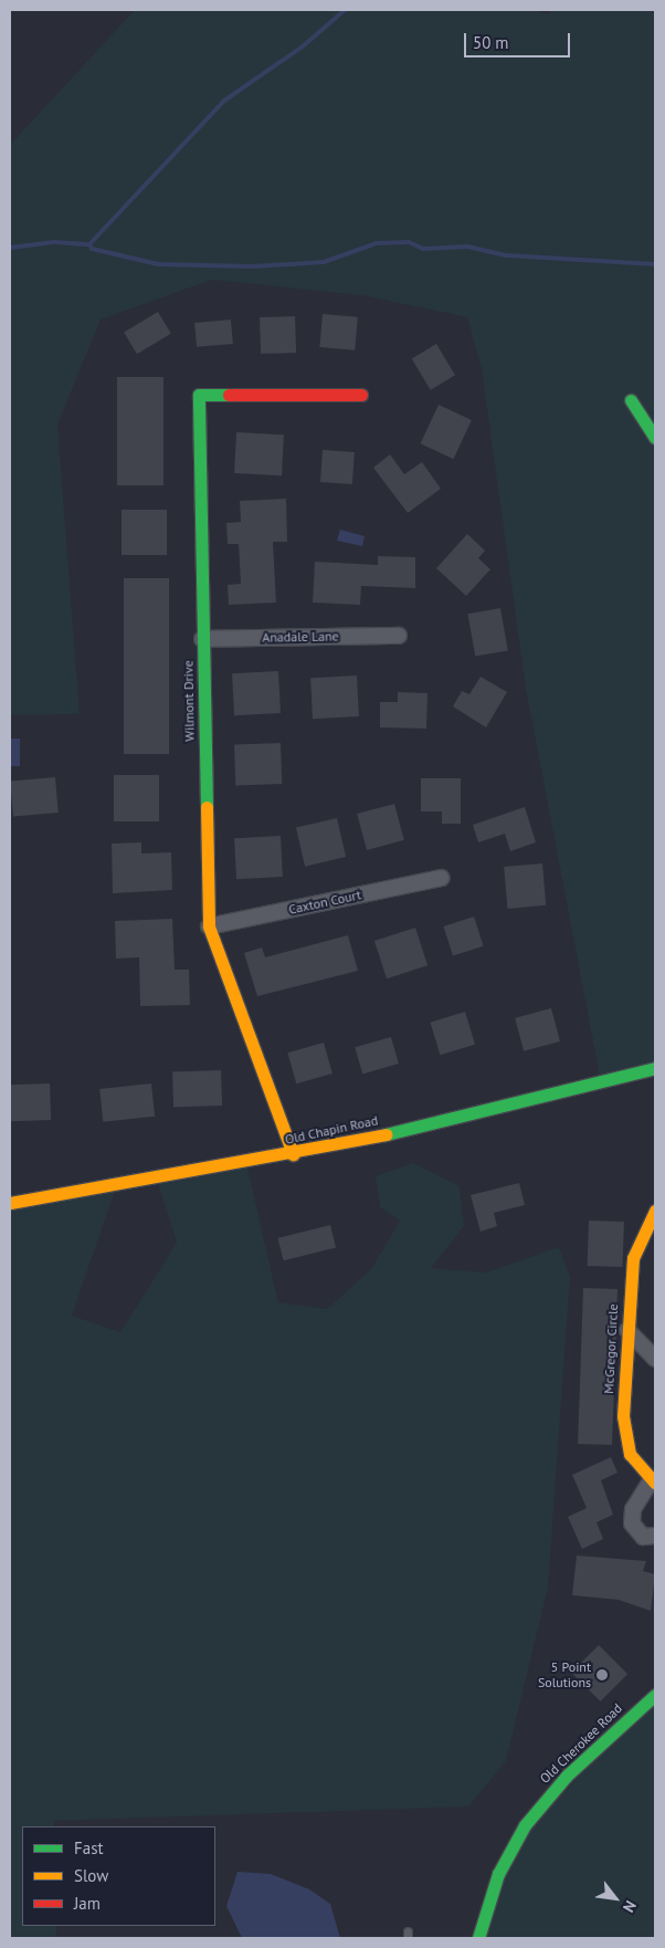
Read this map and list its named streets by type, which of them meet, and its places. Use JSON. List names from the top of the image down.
{
  "streets": {
    "street": [
      "Anadale Lane",
      "Wilmont Drive",
      "Caxton Court",
      "Old Chapin Road",
      "McGregor Circle",
      "Old Cherokee Road"
    ]
  },
  "crossings": [
    ["Anadale Lane", "Wilmont Drive"],
    ["Wilmont Drive", "Caxton Court"],
    ["Wilmont Drive", "Old Chapin Road"]
  ],
  "places": ["5 Point Solutions"],
  "legend": ["Fast", "Slow", "Jam"],
  "scale_bar": "50 m",
  "north": "bottom right"
}
